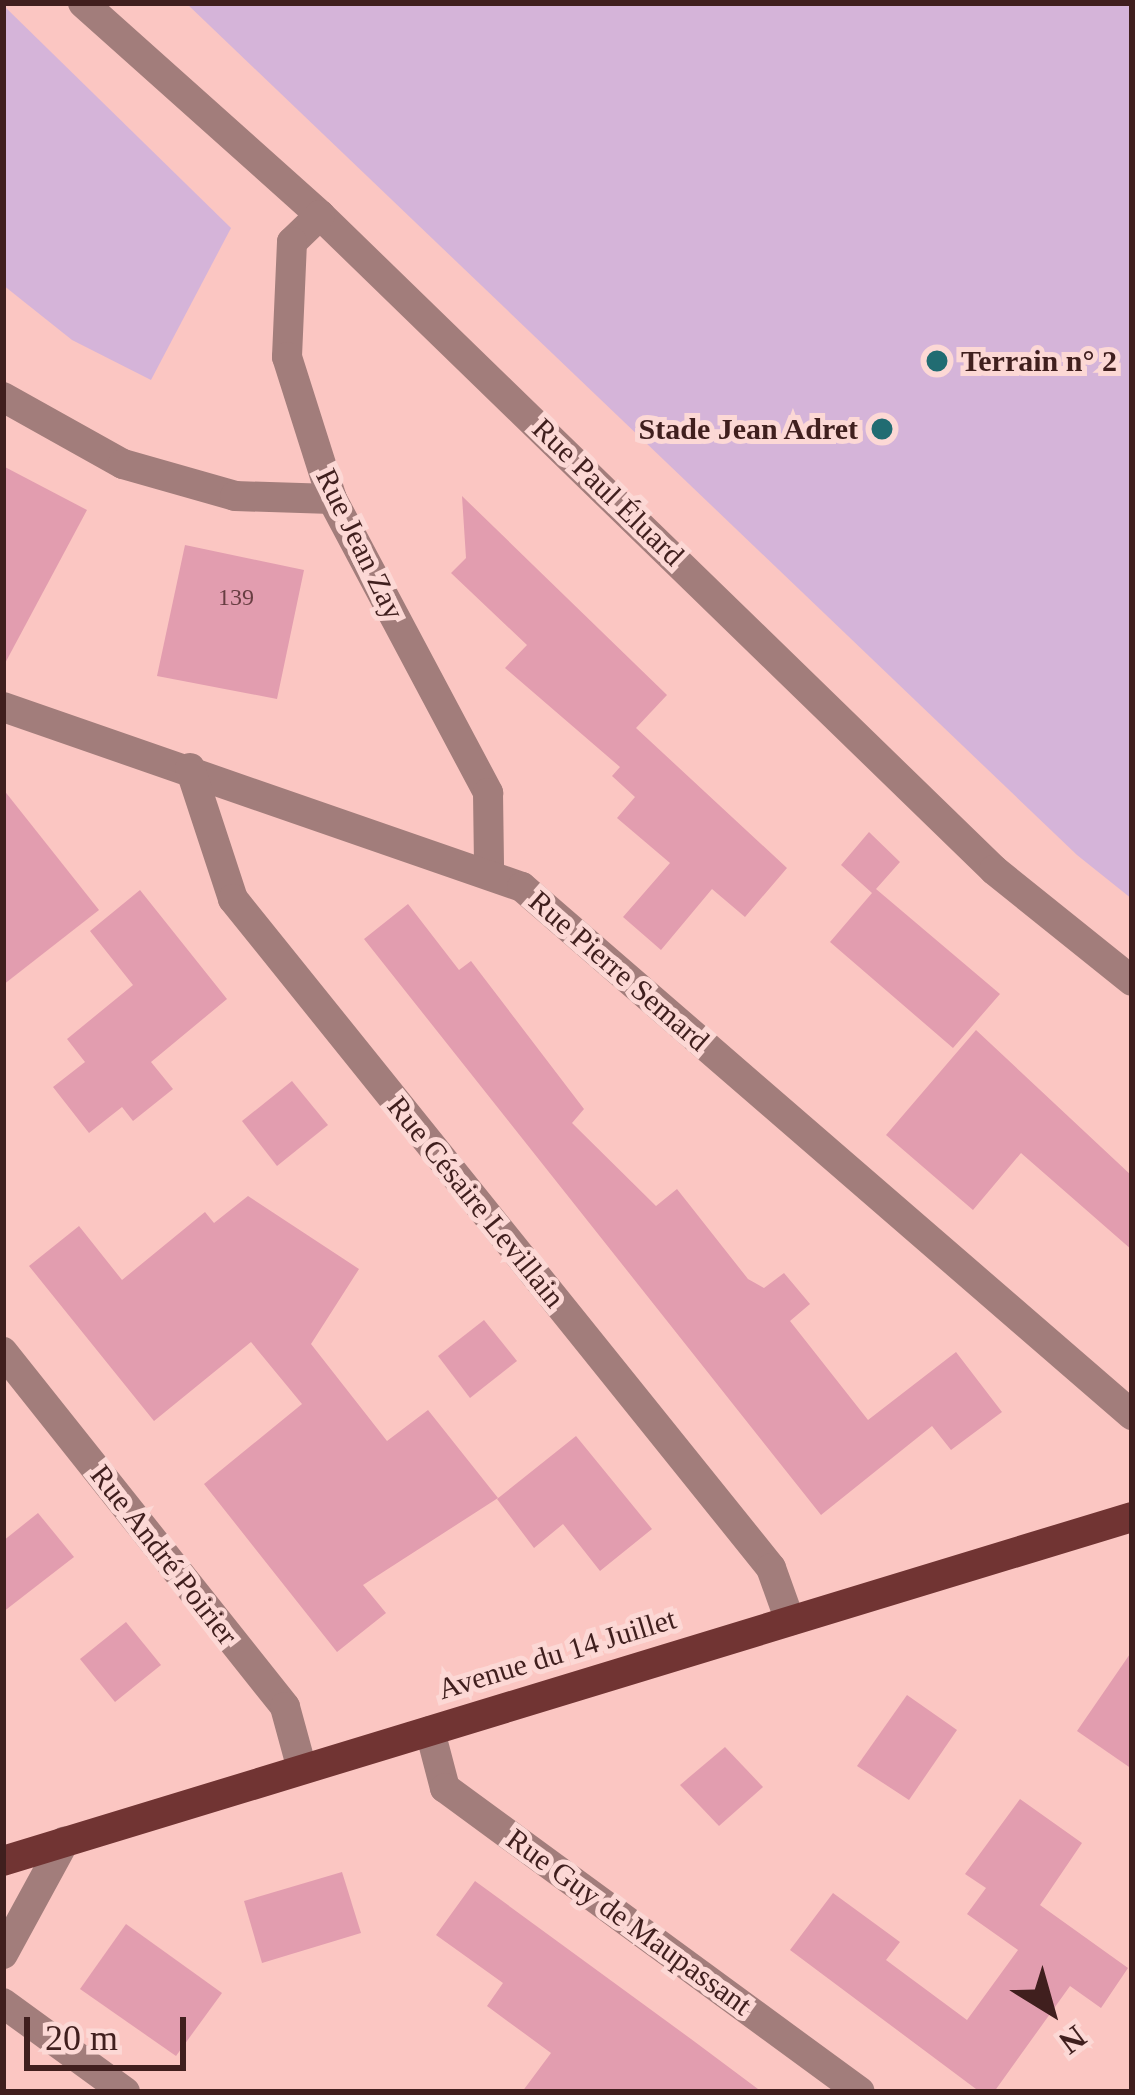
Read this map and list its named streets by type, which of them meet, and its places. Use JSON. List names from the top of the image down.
{
  "streets": {
    "main road": ["Avenue du 14 Juillet"],
    "street": [
      "Rue Paul Éluard",
      "Rue Jean Zay",
      "Rue Pierre Semard",
      "Rue Césaire Levillain",
      "Rue André Poirier",
      "Rue Guy de Maupassant"
    ]
  },
  "crossings": [
    ["Rue Paul Éluard", "Rue Jean Zay"],
    ["Rue Jean Zay", "Rue Pierre Semard"],
    ["Rue Pierre Semard", "Rue Césaire Levillain"],
    ["Rue Césaire Levillain", "Avenue du 14 Juillet"],
    ["Rue André Poirier", "Avenue du 14 Juillet"],
    ["Avenue du 14 Juillet", "Rue Guy de Maupassant"]
  ],
  "places": ["Terrain n° 2", "Stade Jean Adret"],
  "house_numbers": ["139"],
  "scale_bar": "20 m",
  "north": "bottom right"
}
